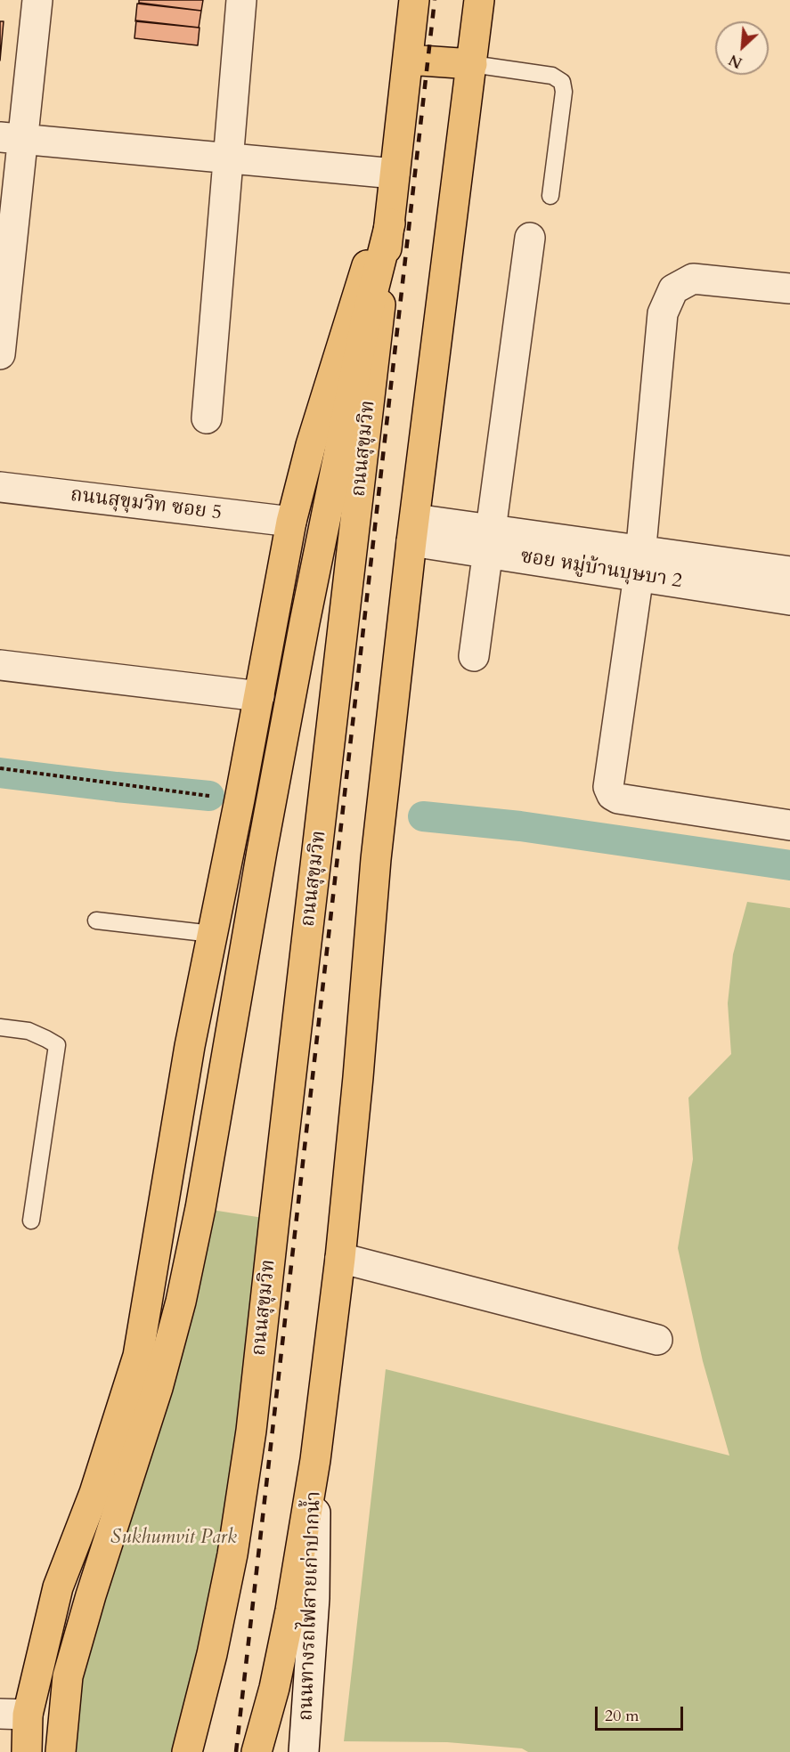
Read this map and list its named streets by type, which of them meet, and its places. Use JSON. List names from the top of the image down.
{
  "streets": {
    "highway": ["ถนนสุขุมวิท"],
    "street": ["ถนนสุขุมวิท ซอย 5", "ซอย หมู่บ้านบุษบา 2", "ถนนทางรถไฟสายเก่าปากน้ำ"]
  },
  "parks": ["Sukhumvit Park"],
  "scale_bar": "20 m",
  "north": "bottom left"
}
